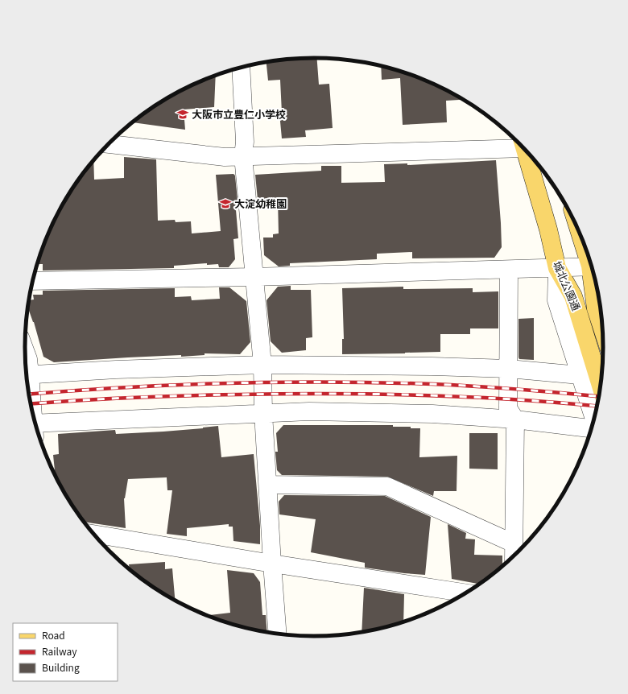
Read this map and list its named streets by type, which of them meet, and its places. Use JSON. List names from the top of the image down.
{
  "streets": {
    "main road": ["城北公園通"]
  },
  "places": {
    "school or university": ["大阪市立豊仁小学校", "大淀幼稚園"]
  },
  "legend": ["Road", "Railway", "Building"]
}
